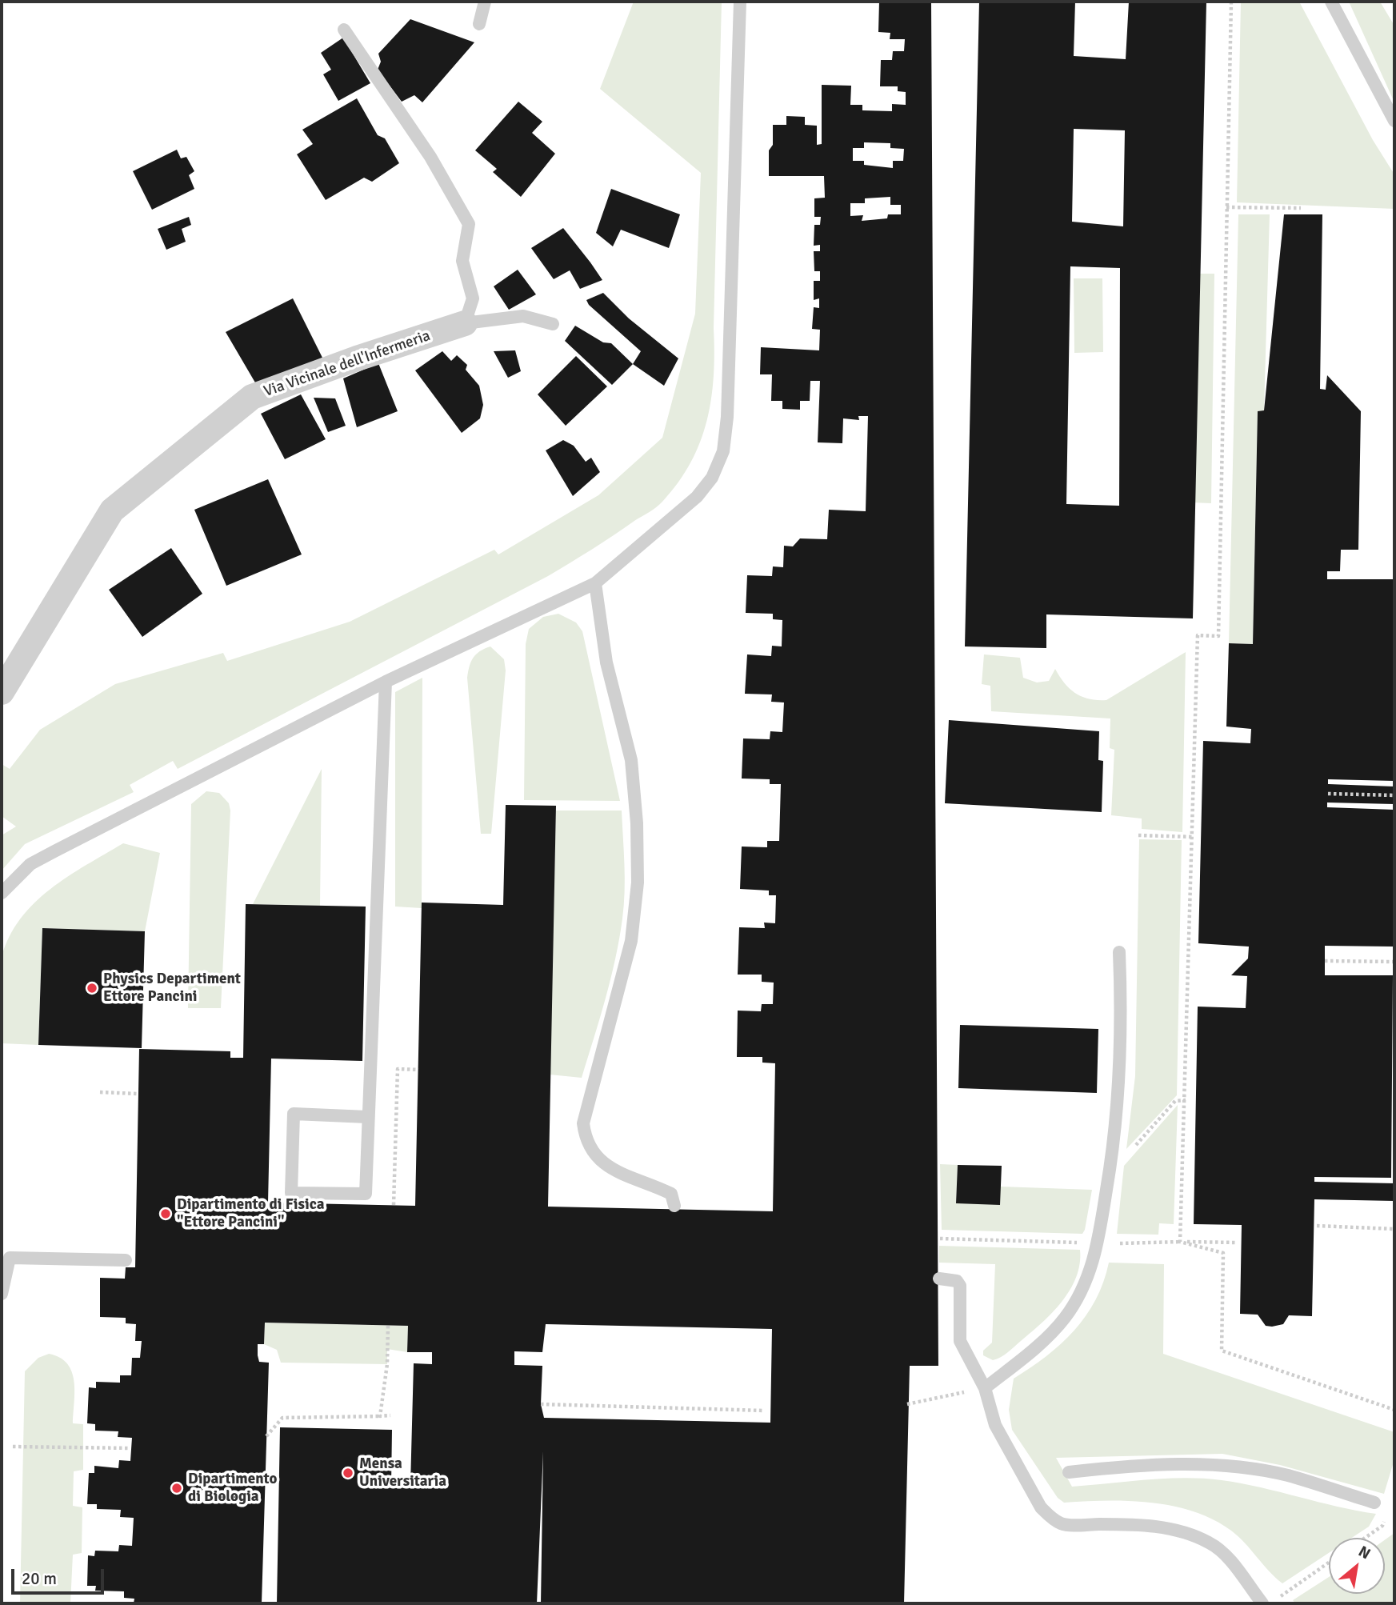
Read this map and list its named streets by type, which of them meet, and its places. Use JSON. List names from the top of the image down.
{
  "streets": {
    "street": ["Via Vicinale dell'Infermeria"]
  },
  "places": [
    "Physics Departiment Ettore Pancini",
    "Dipartimento di Fisica \"Ettore Pancini\"",
    "Mensa Universitaria",
    "Dipartimento di Biologia"
  ],
  "scale_bar": "20 m",
  "north": "top right"
}
